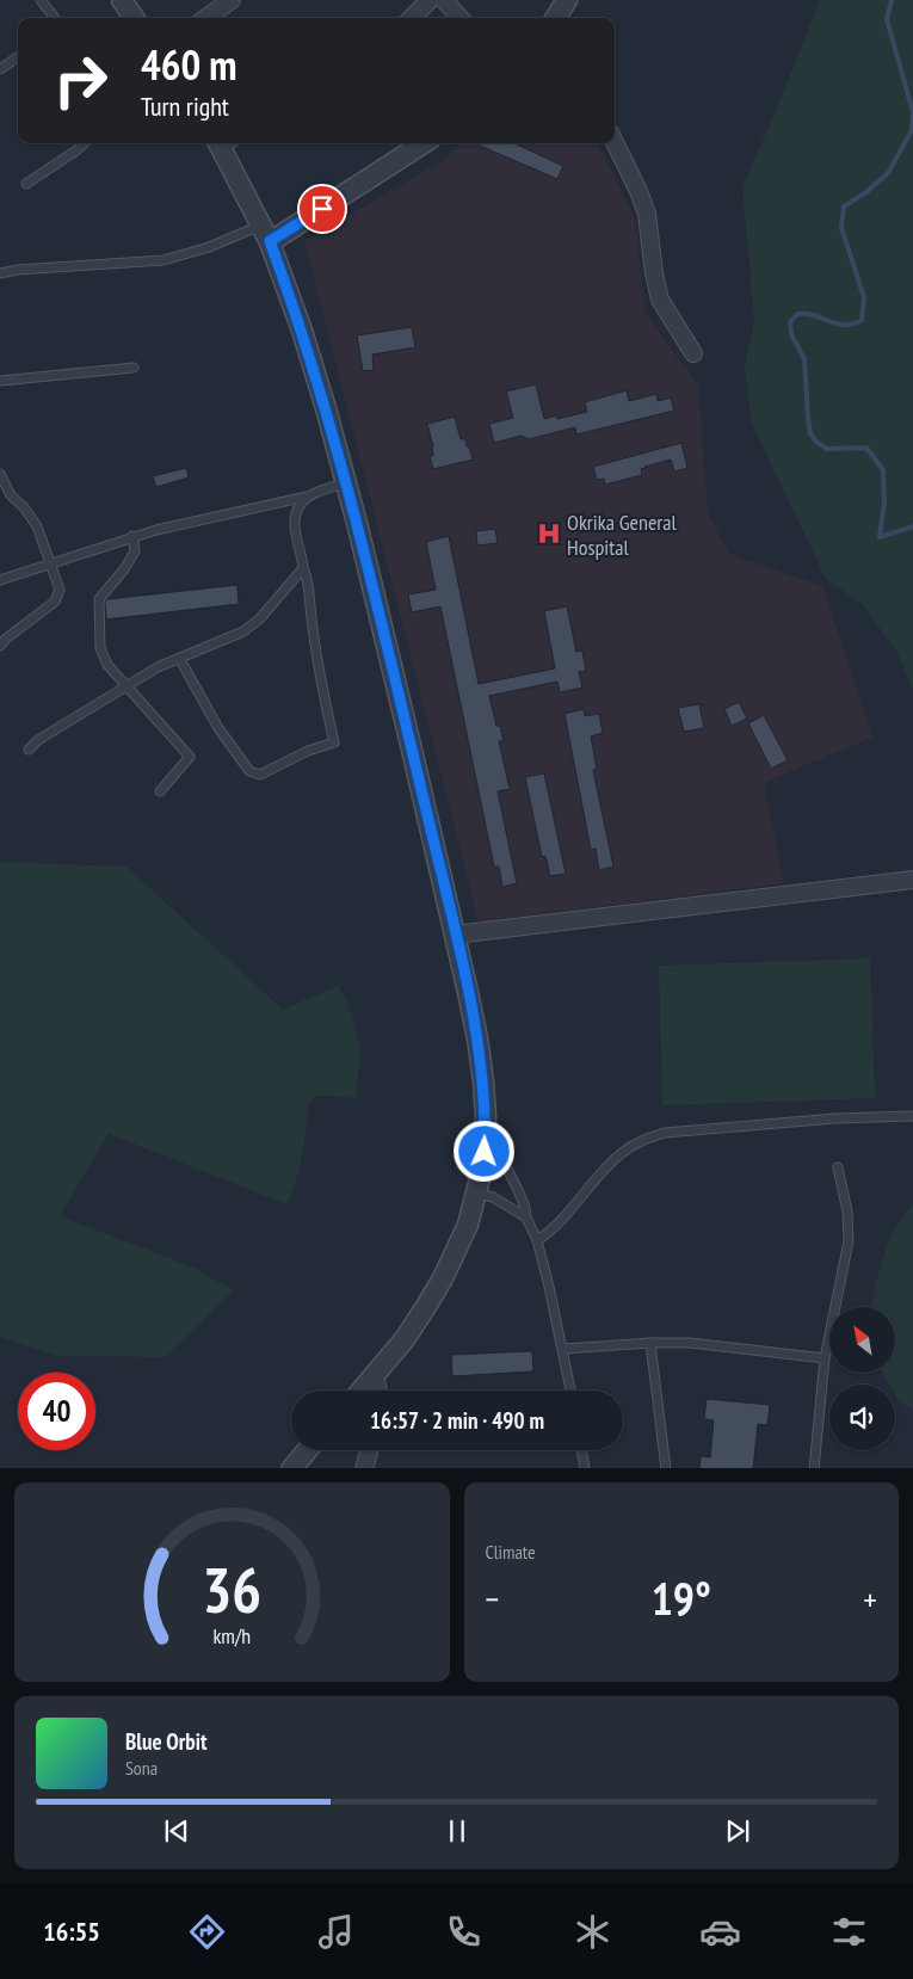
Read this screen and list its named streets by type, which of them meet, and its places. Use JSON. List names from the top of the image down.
{
  "places": {
    "hospital": ["Okrika General Hospital"]
  },
  "north": "top left",
  "page": {
    "turn": ["460 m", "Turn right"],
    "limit": "40",
    "trip": "16:57 · 2 min · 490 m",
    "tile": "Climate",
    "heat": ["−", "19°", "+"],
    "song": ["Blue Orbit", "Sona"],
    "tabs": "16:55",
    "gauge": ["36", "km/h"]
  }
}
